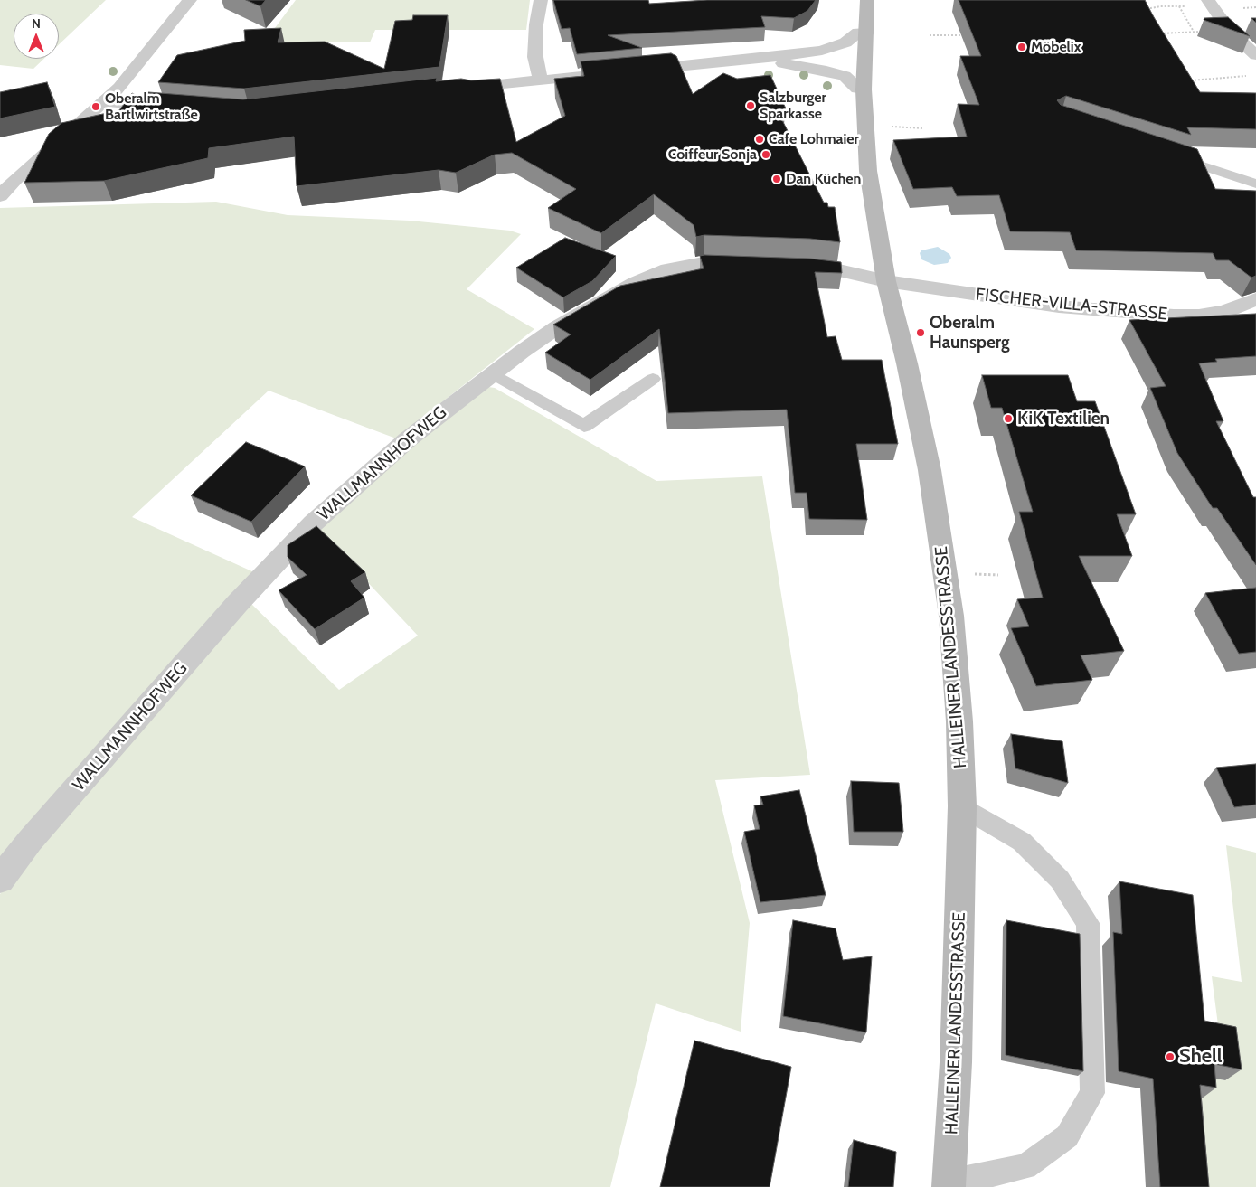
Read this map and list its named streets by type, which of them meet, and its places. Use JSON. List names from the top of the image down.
{
  "streets": {
    "main road": ["HALLEINER LANDESSTRASSE"],
    "street": ["FISCHER-VILLA-STRASSE", "WALLMANNHOFWEG"]
  },
  "crossings": [
    ["FISCHER-VILLA-STRASSE", "HALLEINER LANDESSTRASSE"]
  ],
  "places": [
    "Möbelix",
    "Salzburger Sparkasse",
    "Oberalm Bartlwirtstraße",
    "Cafe Lohmaier",
    "Coiffeur Sonja",
    "Dan Küchen",
    "Oberalm Haunsperg",
    "KiK Textilien",
    "Shell"
  ],
  "north": "top"
}
